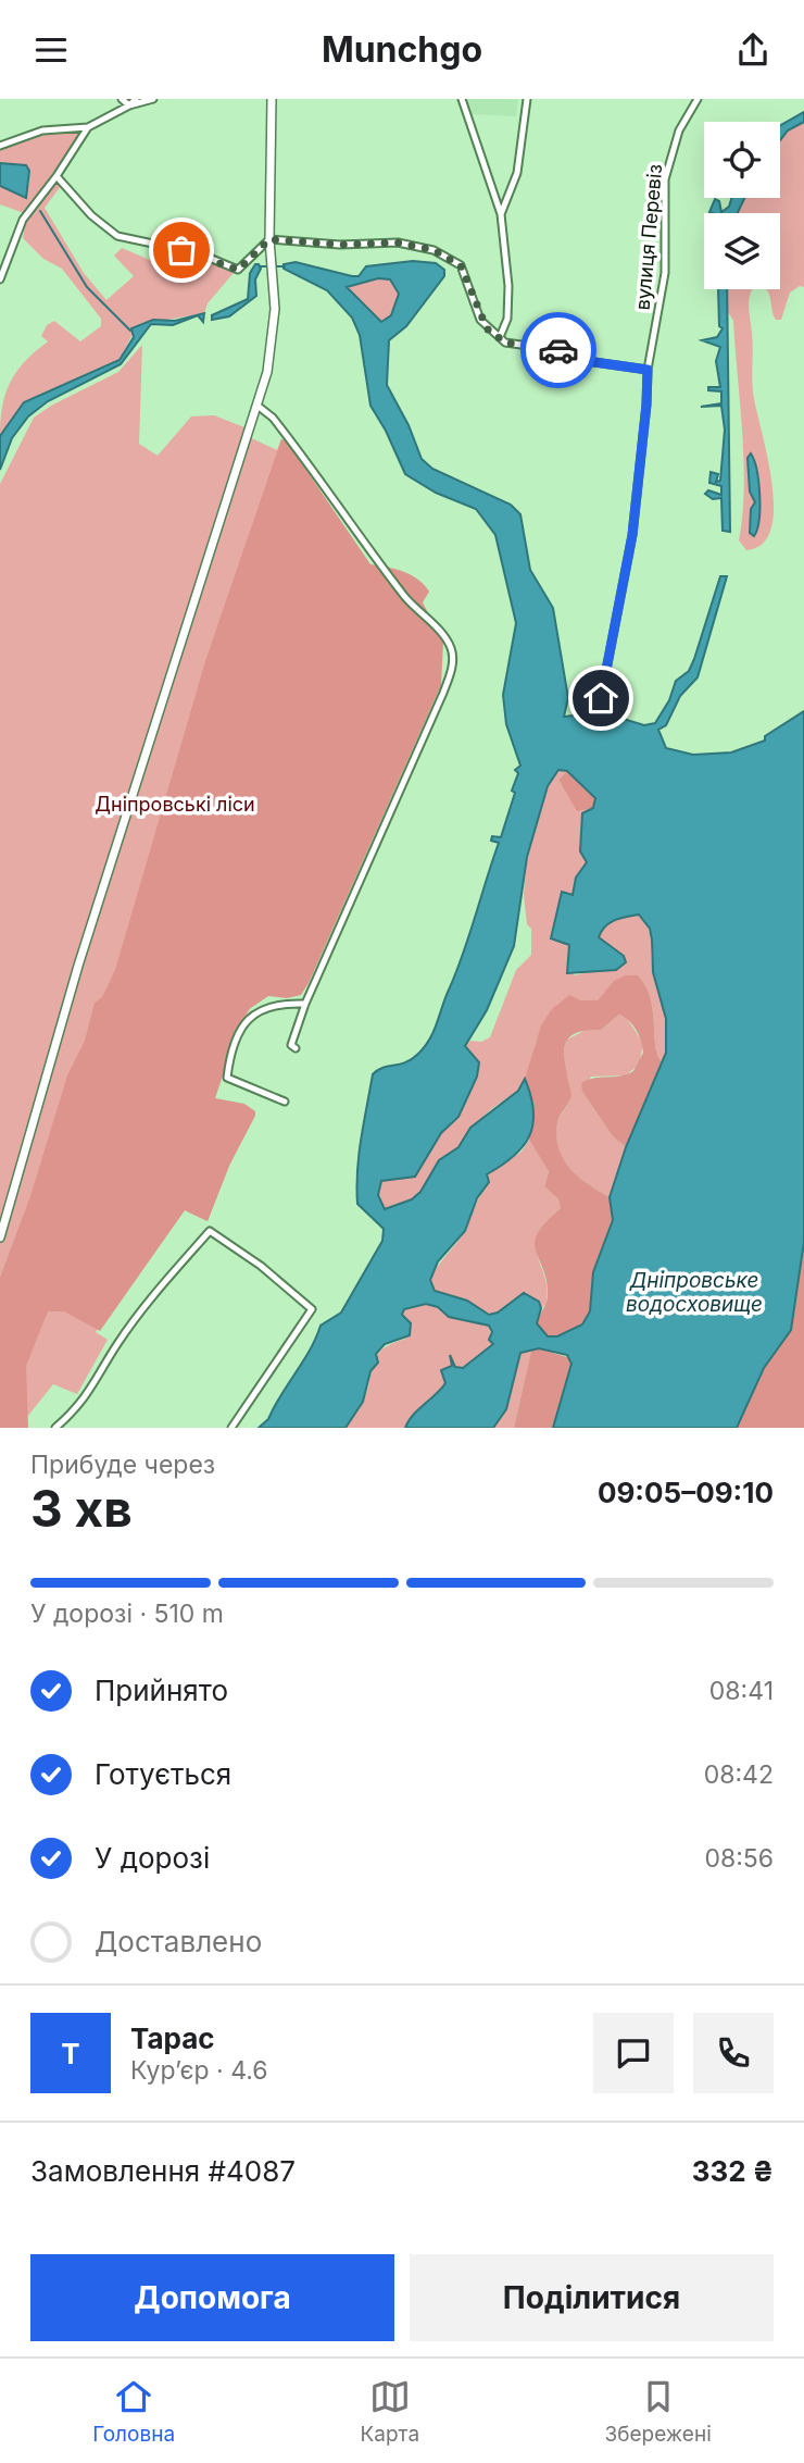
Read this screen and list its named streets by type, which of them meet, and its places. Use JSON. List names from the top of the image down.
{
  "streets": {
    "street": ["вулиця Перевіз"]
  },
  "water": ["Дніпровське водосховище"],
  "parks": ["Дніпровські ліси"],
  "page": {
    "header": "Munchgo",
    "heading": ["3 хв", "Прибуде через", "09:05–09:10"],
    "panel": [
      "Тарас",
      "Кур’єр · 4.6",
      "Замовлення #4087",
      "332 ₴"
    ],
    "bar": "У дорозі · 510 m",
    "list": [
      ["Прийнято", "08:41"],
      ["Готується", "08:42"],
      ["У дорозі", "08:56"],
      "Доставлено"
    ],
    "round": "Т",
    "buttons": ["Допомога", "Поділитися"],
    "tabs": ["Головна", "Карта", "Збережені"]
  }
}
